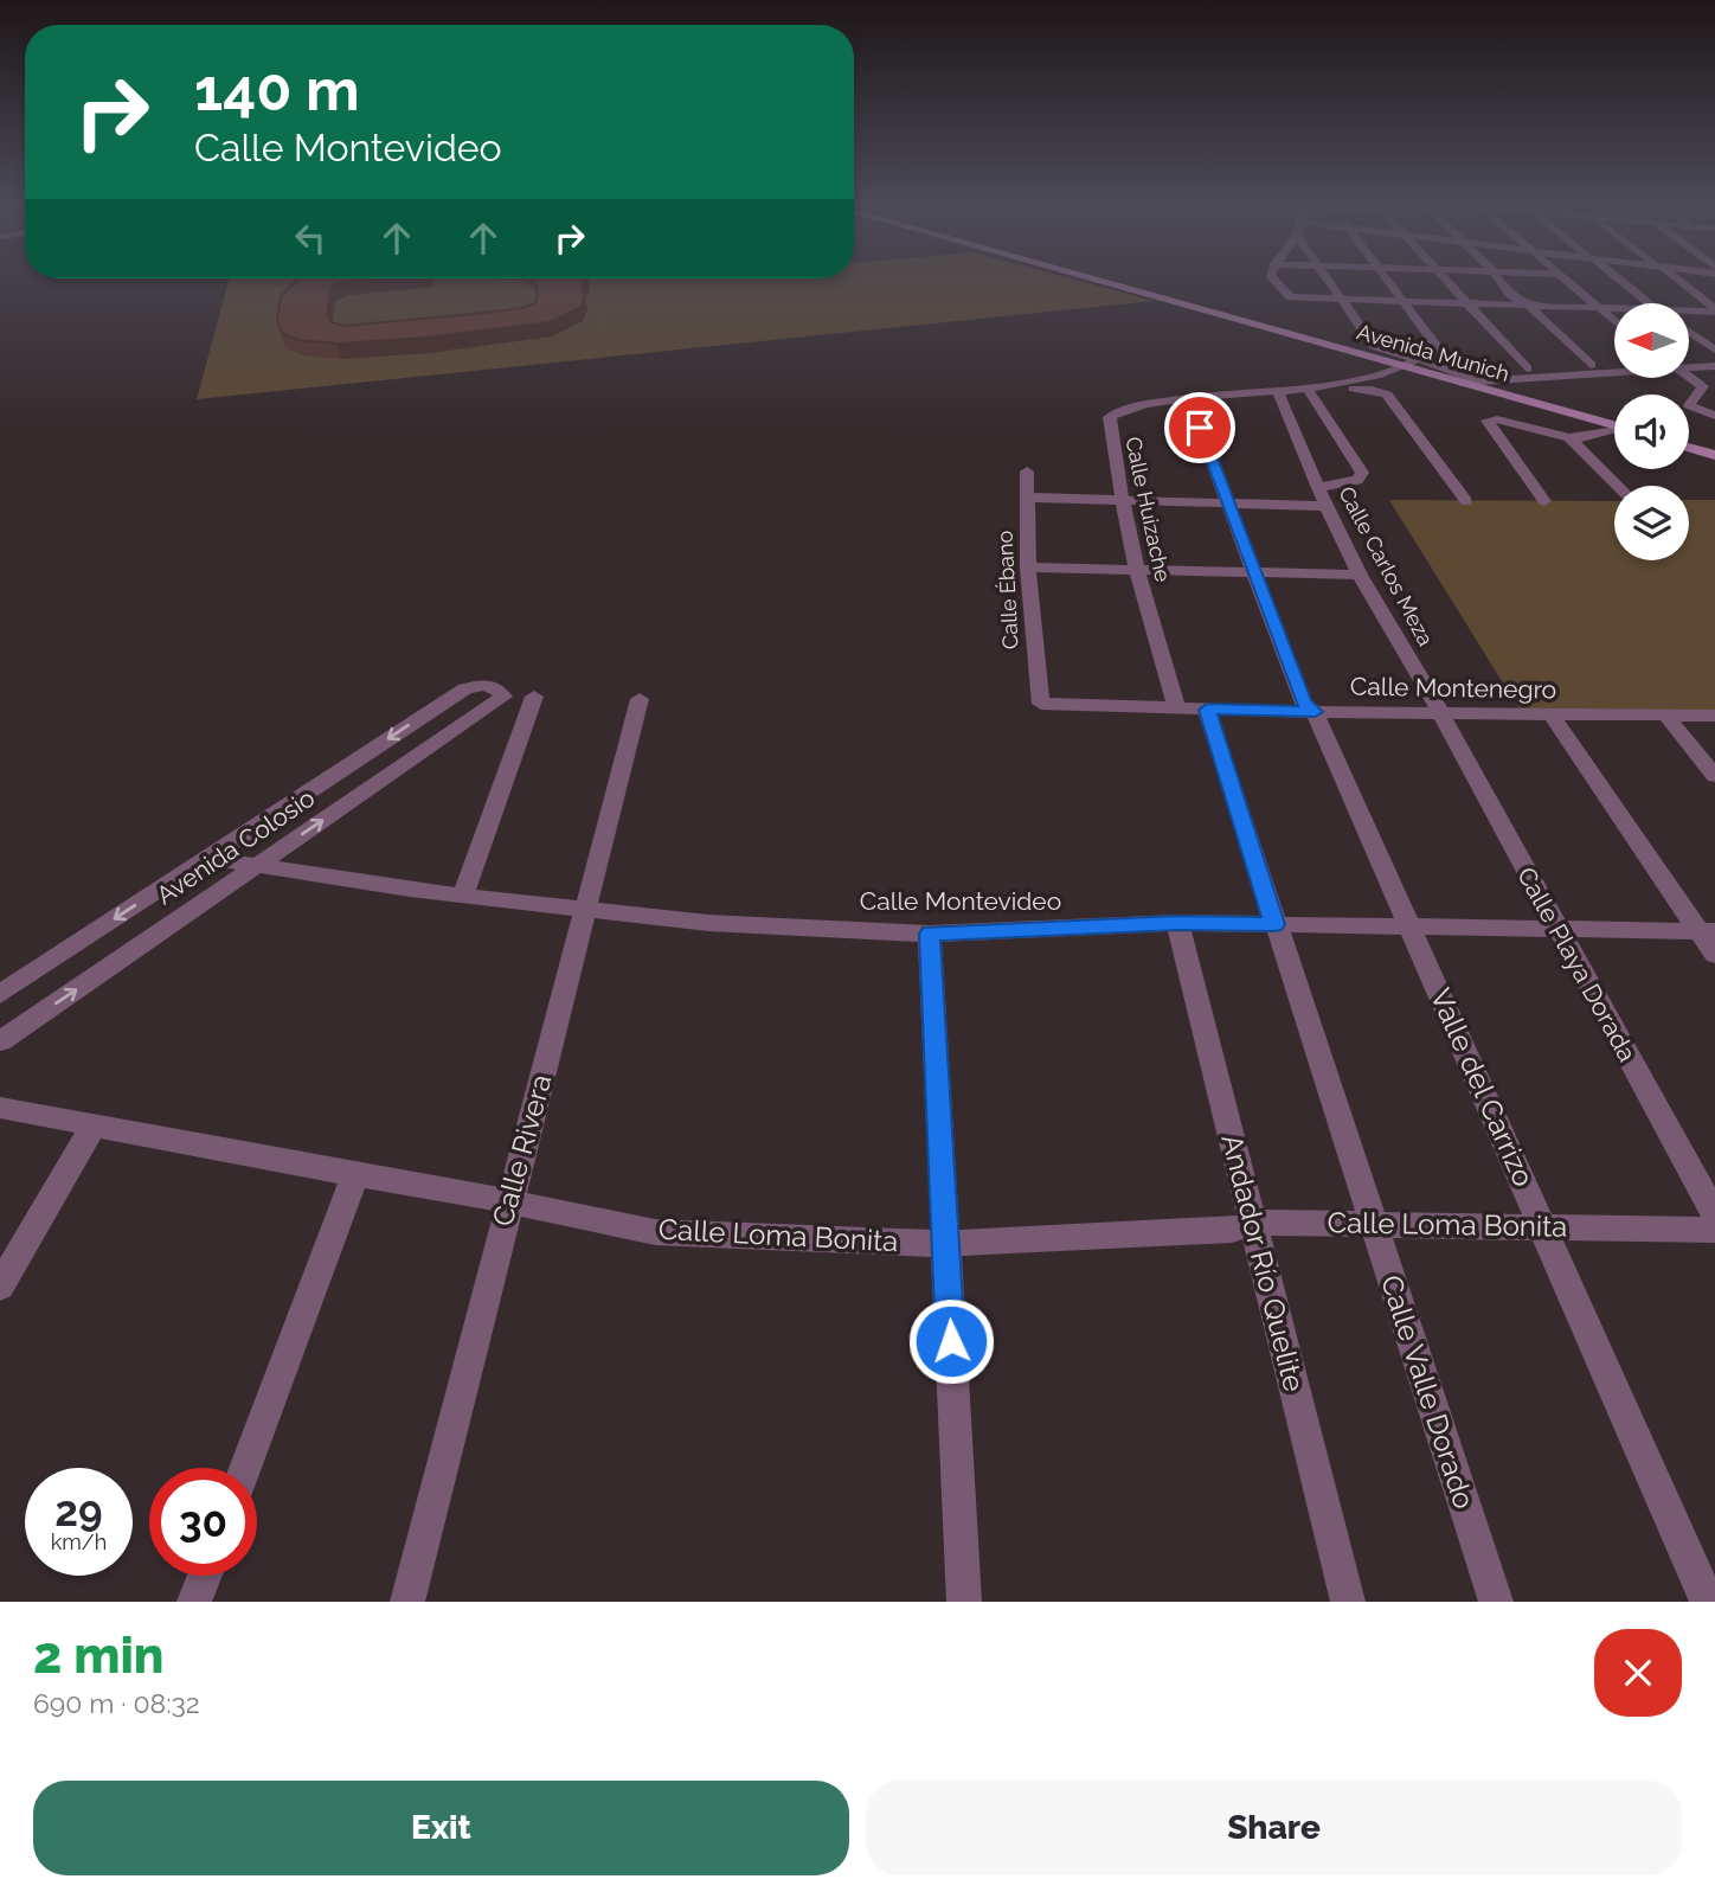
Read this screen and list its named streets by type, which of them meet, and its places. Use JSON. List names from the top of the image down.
{
  "streets": {
    "main road": ["Avenida Munich"],
    "street": [
      "Calle Huizache",
      "Calle Carlos Meza",
      "Calle Ébano",
      "Calle Montenegro",
      "Avenida Colosio",
      "Calle Montevideo",
      "Calle Playa Dorada",
      "Valle del Carrizo",
      "Calle Rivera",
      "Calle Loma Bonita",
      "Andador Río Quelite",
      "Calle Valle Dorado"
    ]
  },
  "crossings": [
    ["Calle Huizache", "Calle Carlos Meza"],
    ["Calle Huizache", "Calle Montenegro"],
    ["Calle Huizache", "Valle del Carrizo"],
    ["Calle Carlos Meza", "Calle Montenegro"],
    ["Calle Carlos Meza", "Calle Playa Dorada"],
    ["Calle Ébano", "Calle Montenegro"],
    ["Calle Montenegro", "Calle Playa Dorada"],
    ["Calle Montenegro", "Valle del Carrizo"],
    ["Calle Montenegro", "Calle Valle Dorado"],
    ["Avenida Colosio", "Calle Montevideo"],
    ["Calle Montevideo", "Calle Playa Dorada"],
    ["Calle Montevideo", "Valle del Carrizo"],
    ["Calle Montevideo", "Calle Rivera"],
    ["Calle Montevideo", "Andador Río Quelite"],
    ["Calle Montevideo", "Calle Valle Dorado"],
    ["Valle del Carrizo", "Calle Loma Bonita"],
    ["Calle Rivera", "Calle Loma Bonita"],
    ["Calle Loma Bonita", "Andador Río Quelite"],
    ["Calle Loma Bonita", "Calle Valle Dorado"]
  ],
  "north": "left",
  "page": {
    "turn": ["140 m", "Calle Montevideo"],
    "speed": "29 km/h",
    "limit": "30",
    "heading": ["2 min", "690 m · 08:32"],
    "buttons": ["Exit", "Share"]
  }
}
